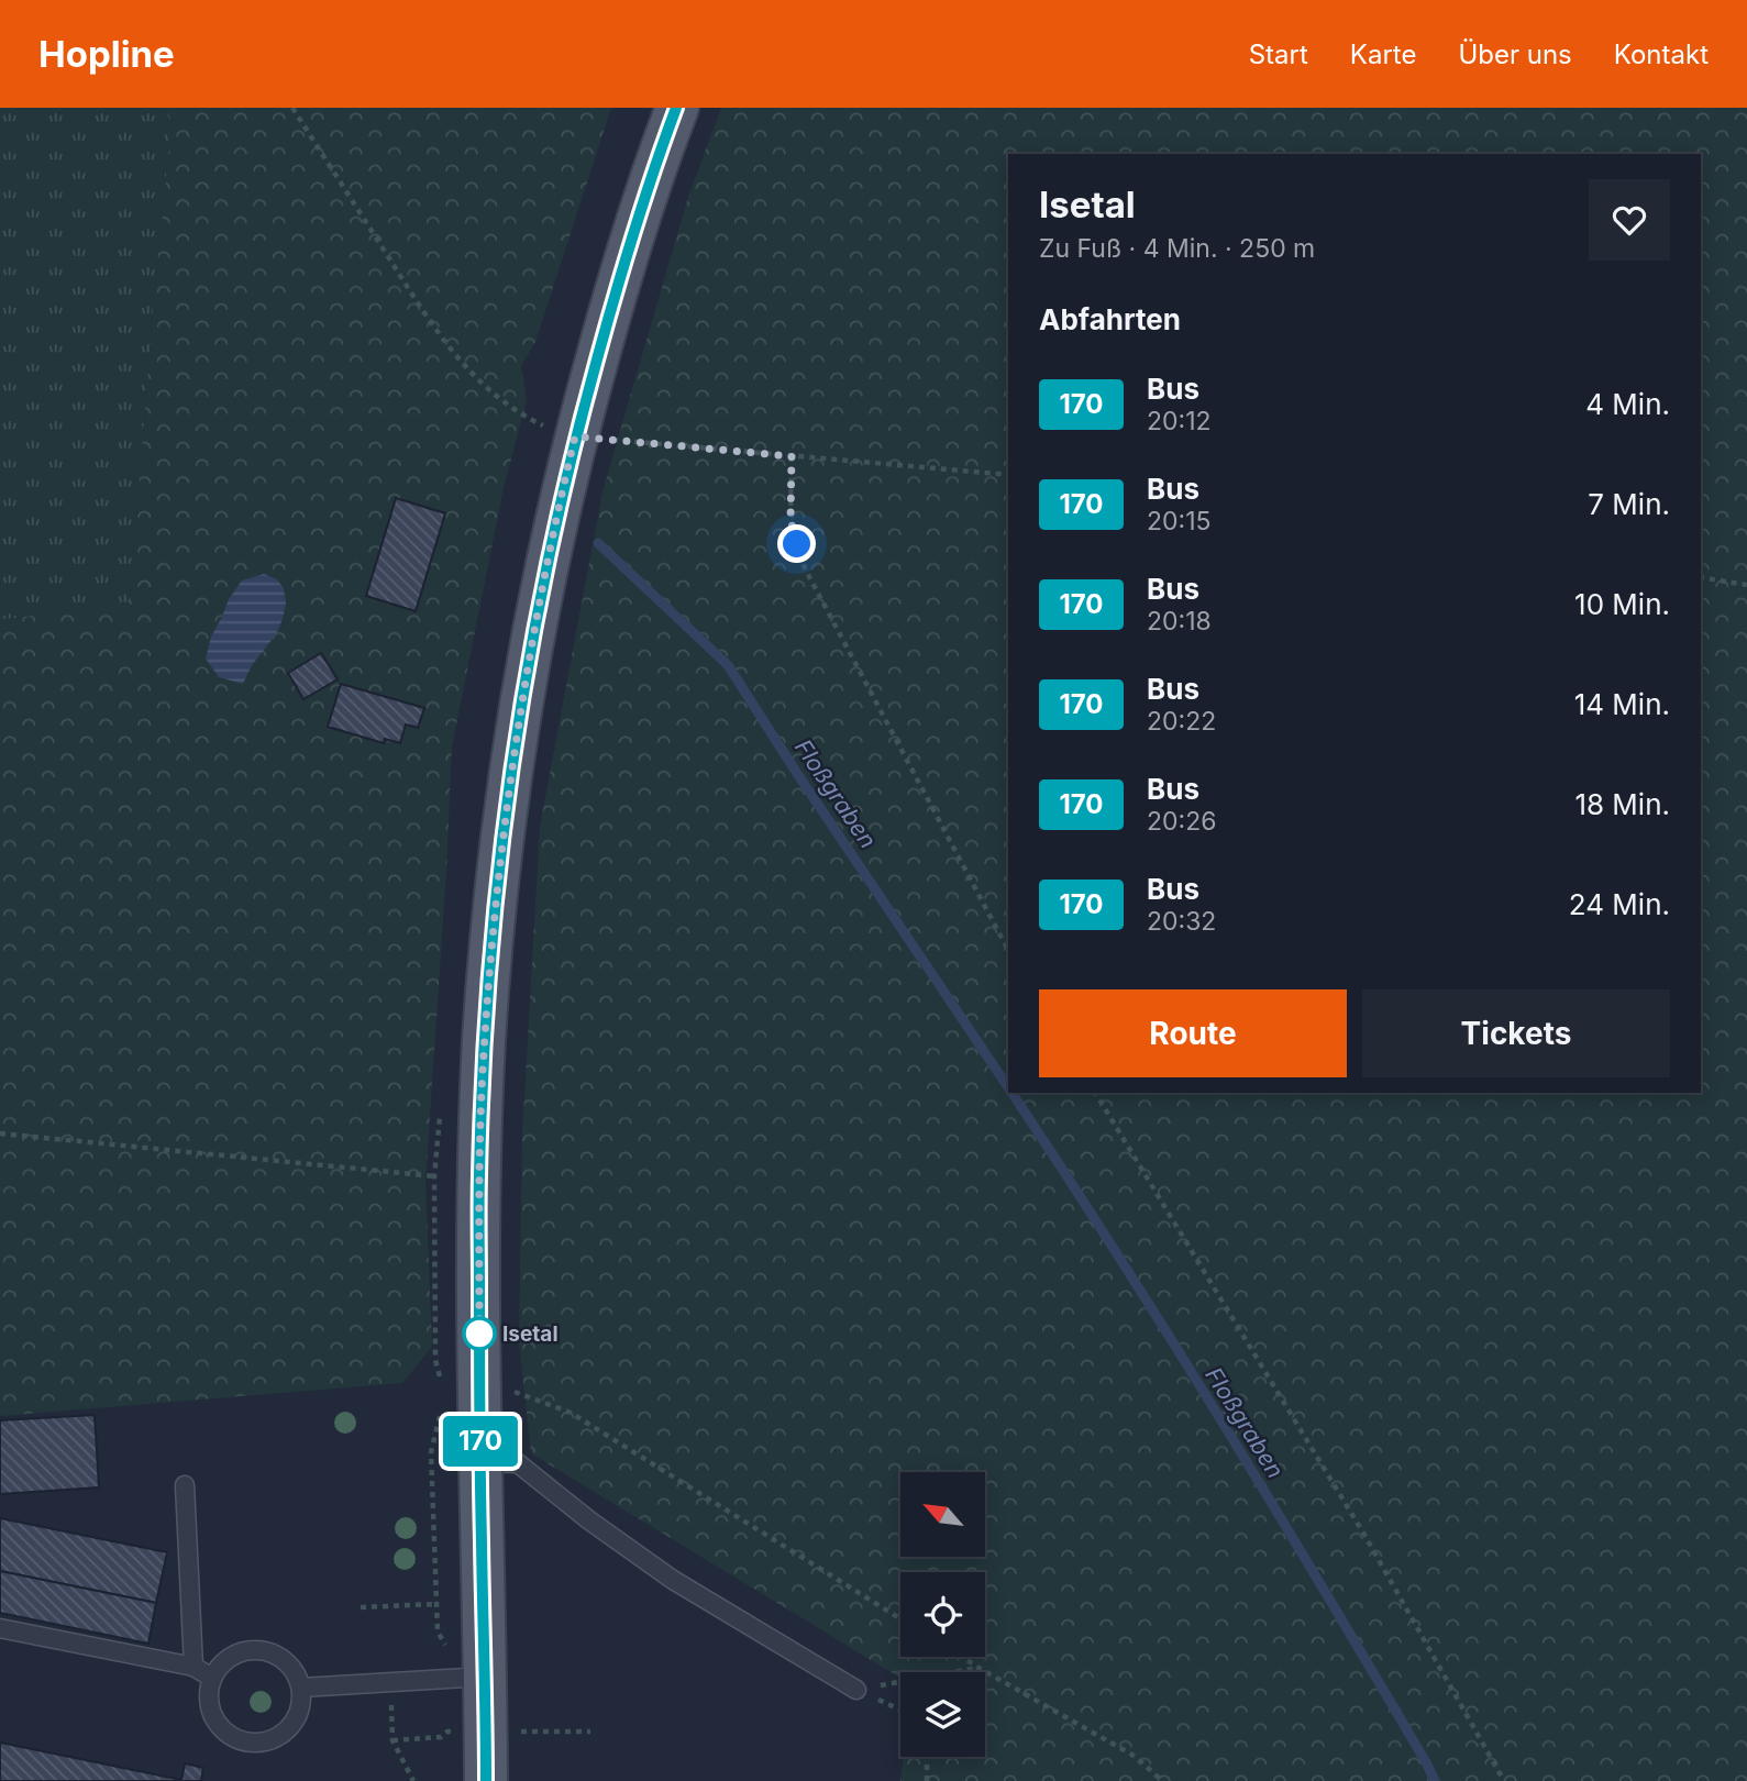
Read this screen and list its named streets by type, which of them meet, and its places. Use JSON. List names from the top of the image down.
{
  "water": ["Floßgraben"],
  "places": ["Isetal"],
  "lines": ["bus line 170"],
  "north": "top left",
  "page": {
    "header": "Hopline",
    "nav": [
      "Start",
      "Karte",
      "Über uns",
      "Kontakt"
    ],
    "on_map": "170",
    "heading": [
      ["Isetal", "Zu Fuß · 4 Min. · 250 m"],
      "Abfahrten"
    ],
    "list": [
      {
        "mark": "170",
        "name": "Bus",
        "note": "20:12",
        "value": "4 Min."
      },
      {
        "mark": "170",
        "name": "Bus",
        "note": "20:15",
        "value": "7 Min."
      },
      {
        "mark": "170",
        "name": "Bus",
        "note": "20:18",
        "value": "10 Min."
      },
      {
        "mark": "170",
        "name": "Bus",
        "note": "20:22",
        "value": "14 Min."
      },
      {
        "mark": "170",
        "name": "Bus",
        "note": "20:26",
        "value": "18 Min."
      },
      {
        "mark": "170",
        "name": "Bus",
        "note": "20:32",
        "value": "24 Min."
      }
    ],
    "buttons": ["Route", "Tickets"]
  }
}
